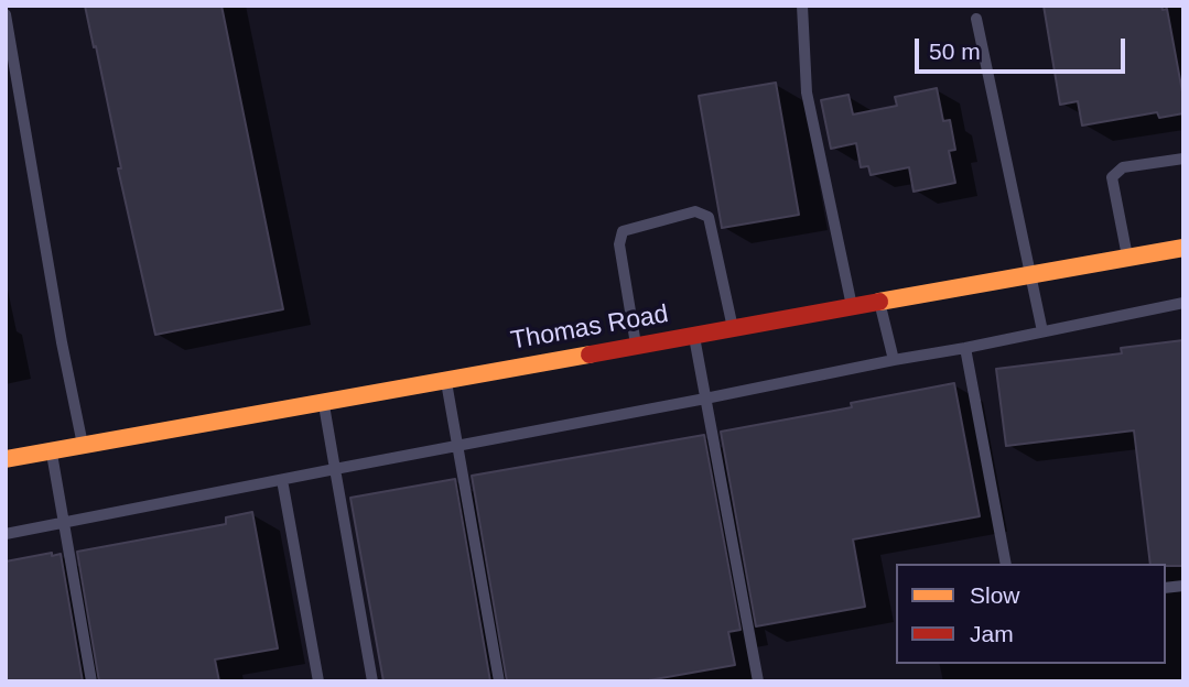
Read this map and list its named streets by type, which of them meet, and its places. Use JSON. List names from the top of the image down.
{
  "streets": {
    "street": ["Thomas Road"]
  },
  "legend": ["Slow", "Jam"],
  "scale_bar": "50 m"
}
